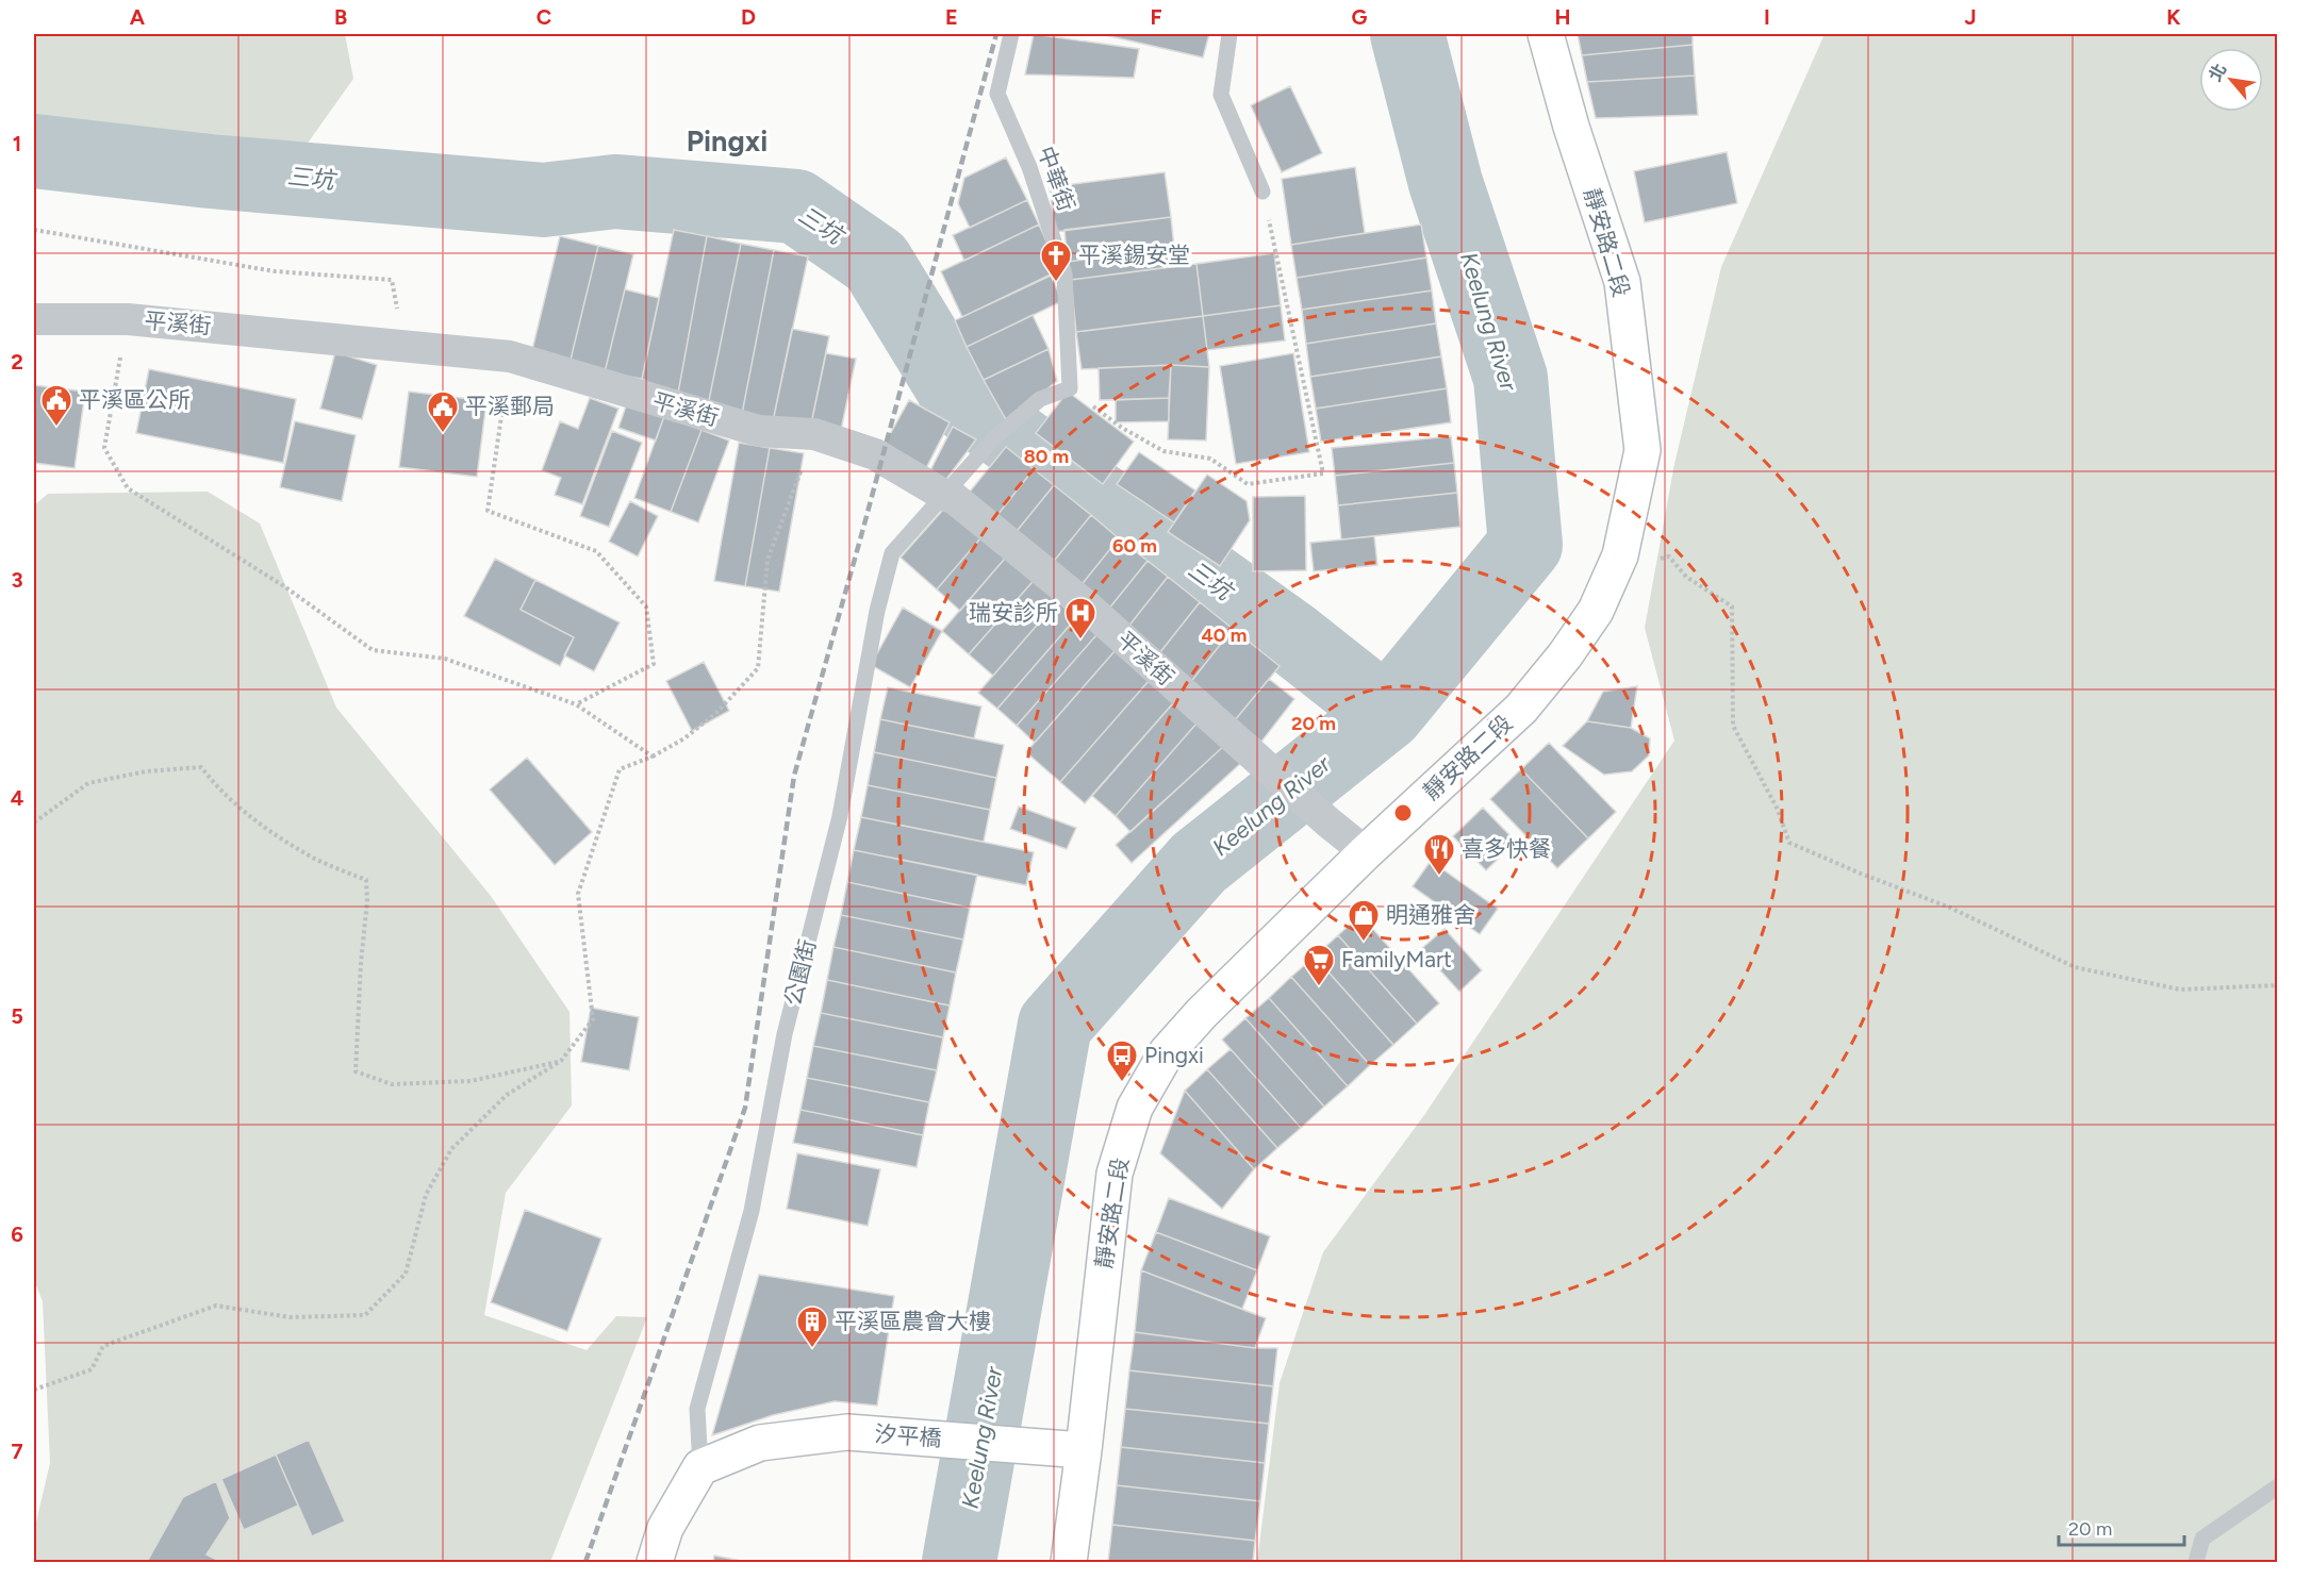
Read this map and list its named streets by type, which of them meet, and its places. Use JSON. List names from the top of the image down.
{
  "streets": {
    "main road": ["靜安路二段", "汐平橋"],
    "street": ["平溪街"],
    "lane": ["中華街", "公園街"]
  },
  "crossings": [
    ["靜安路二段", "平溪街"],
    ["靜安路二段", "汐平橋"],
    ["平溪街", "公園街"],
    ["公園街", "汐平橋"]
  ],
  "districts": ["Pingxi"],
  "water": ["三坑", "Keelung River"],
  "places": {
    "church": ["平溪錫安堂"],
    "public building": ["平溪區公所", "平溪郵局"],
    "hospital": ["瑞安診所"],
    "restaurant": ["喜多快餐"],
    "shop": ["明通雅舍"],
    "supermarket": ["FamilyMart"],
    "bus stop": ["Pingxi"],
    "building": ["平溪區農會大樓"]
  },
  "scale_bar": "20 m",
  "north": "top left",
  "grid": {
    "columns": [
      "A",
      "B",
      "C",
      "D",
      "E",
      "F",
      "G",
      "H",
      "I",
      "J",
      "K"
    ],
    "rows": [
      "1",
      "2",
      "3",
      "4",
      "5",
      "6",
      "7"
    ]
  },
  "rings": [
    "80 m",
    "60 m",
    "40 m",
    "20 m"
  ]
}
